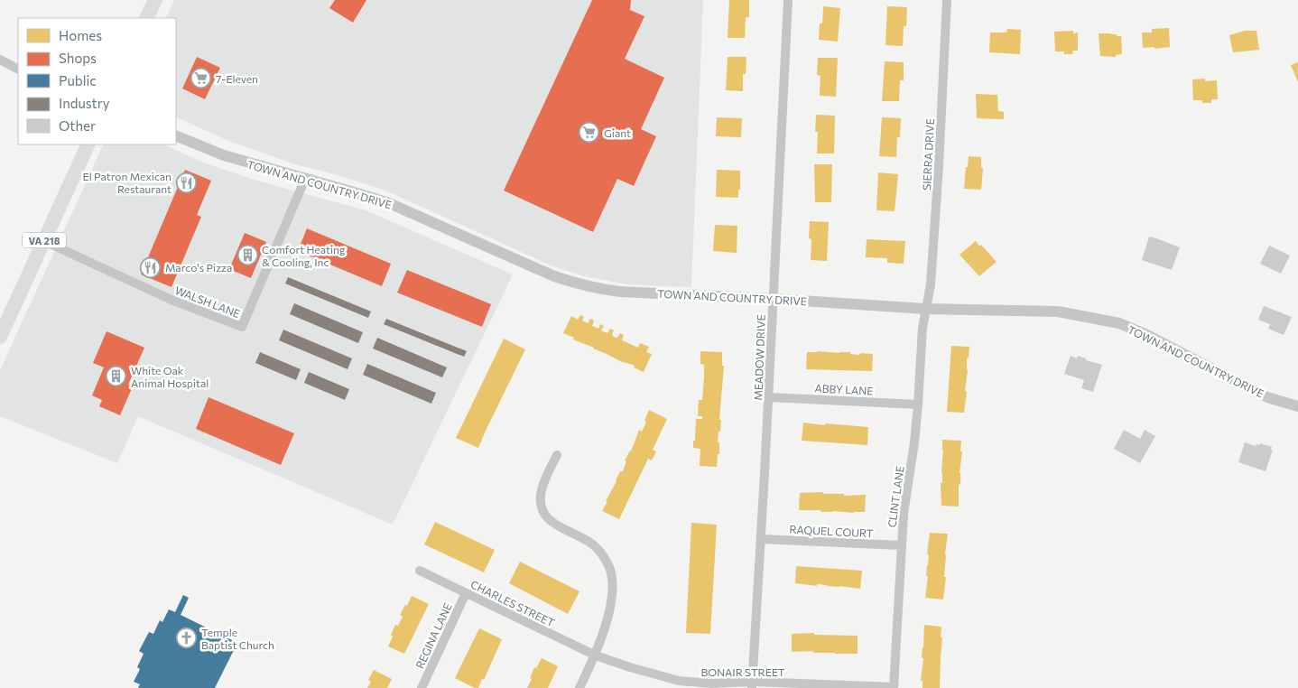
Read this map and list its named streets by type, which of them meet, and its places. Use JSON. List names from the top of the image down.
{
  "streets": {
    "main road": ["VA 218"],
    "street": [
      "SIERRA DRIVE",
      "TOWN AND COUNTRY DRIVE",
      "WALSH LANE",
      "MEADOW DRIVE",
      "ABBY LANE",
      "CLINT LANE",
      "RAQUEL COURT",
      "CHARLES STREET",
      "REGINA LANE",
      "BONAIR STREET"
    ]
  },
  "crossings": [
    ["SIERRA DRIVE", "TOWN AND COUNTRY DRIVE"],
    ["SIERRA DRIVE", "CLINT LANE"],
    ["TOWN AND COUNTRY DRIVE", "WALSH LANE"],
    ["TOWN AND COUNTRY DRIVE", "MEADOW DRIVE"],
    ["TOWN AND COUNTRY DRIVE", "CLINT LANE"],
    ["VA 218", "WALSH LANE"],
    ["MEADOW DRIVE", "ABBY LANE"],
    ["MEADOW DRIVE", "RAQUEL COURT"],
    ["MEADOW DRIVE", "BONAIR STREET"],
    ["ABBY LANE", "CLINT LANE"],
    ["CLINT LANE", "RAQUEL COURT"],
    ["CLINT LANE", "BONAIR STREET"],
    ["CHARLES STREET", "REGINA LANE"],
    ["CHARLES STREET", "BONAIR STREET"]
  ],
  "places": {
    "supermarket": ["7-Eleven", "Giant"],
    "restaurant": ["El Patron Mexican Restaurant", "Marco's Pizza"],
    "building": ["Comfort Heating & Cooling, Inc", "White Oak Animal Hospital"],
    "church": ["Temple Baptist Church"]
  },
  "legend": [
    "Homes",
    "Shops",
    "Public",
    "Industry",
    "Other"
  ]
}
